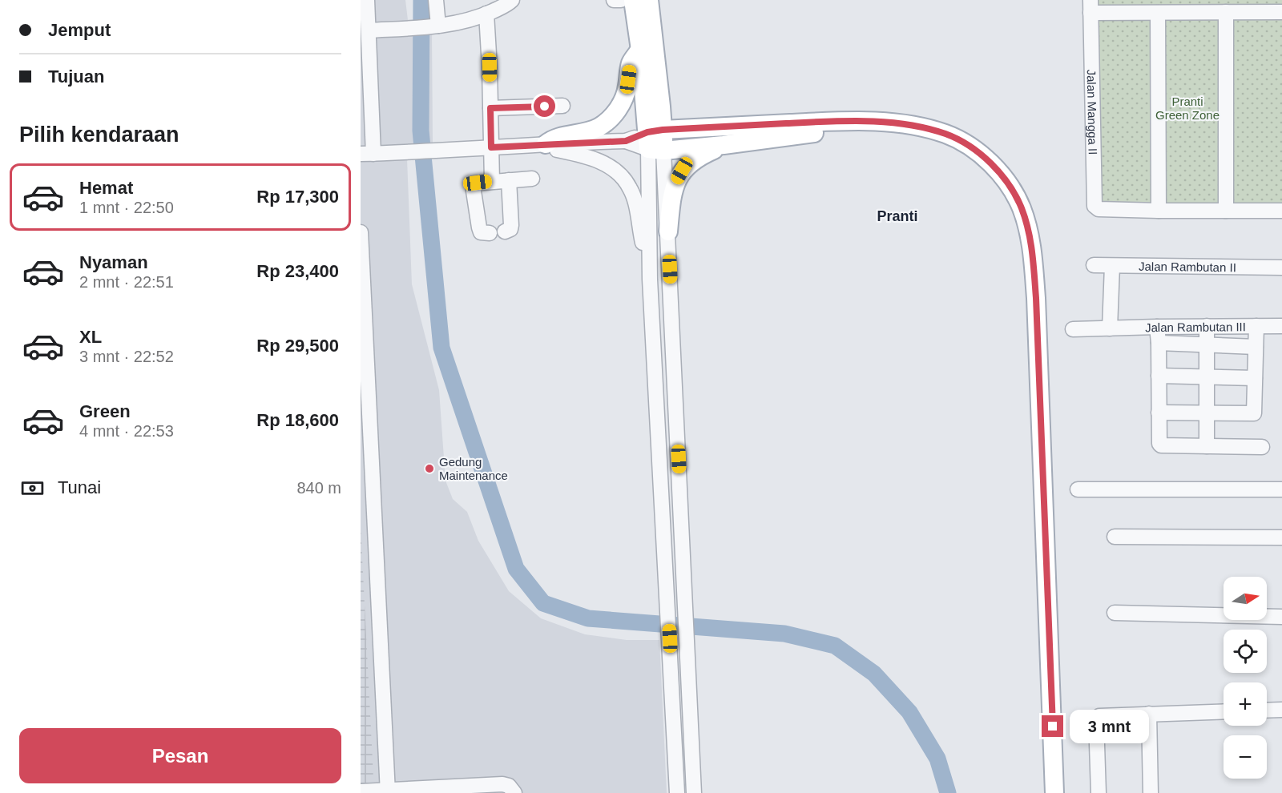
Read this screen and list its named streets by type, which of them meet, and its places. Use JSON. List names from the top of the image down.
{
  "streets": {
    "street": ["Jalan Mangga II", "Jalan Rambutan II", "Jalan Rambutan III"]
  },
  "districts": ["Pranti"],
  "parks": ["Pranti Green Zone"],
  "places": ["Gedung Maintenance"],
  "north": "right",
  "page": {
    "banner": ["Jemput", "Tujuan"],
    "heading": "Pilih kendaraan",
    "list": [
      {
        "name": "Hemat",
        "note": "1 mnt · 22:50",
        "value": "Rp 17,300"
      },
      {
        "name": "Nyaman",
        "note": "2 mnt · 22:51",
        "value": "Rp 23,400"
      },
      {
        "name": "XL",
        "note": "3 mnt · 22:52",
        "value": "Rp 29,500"
      },
      {
        "name": "Green",
        "note": "4 mnt · 22:53",
        "value": "Rp 18,600"
      }
    ],
    "pay": ["Tunai", "840 m"],
    "map_buttons": ["+", "−"],
    "bubble": "3 mnt",
    "buttons": "Pesan"
  }
}
